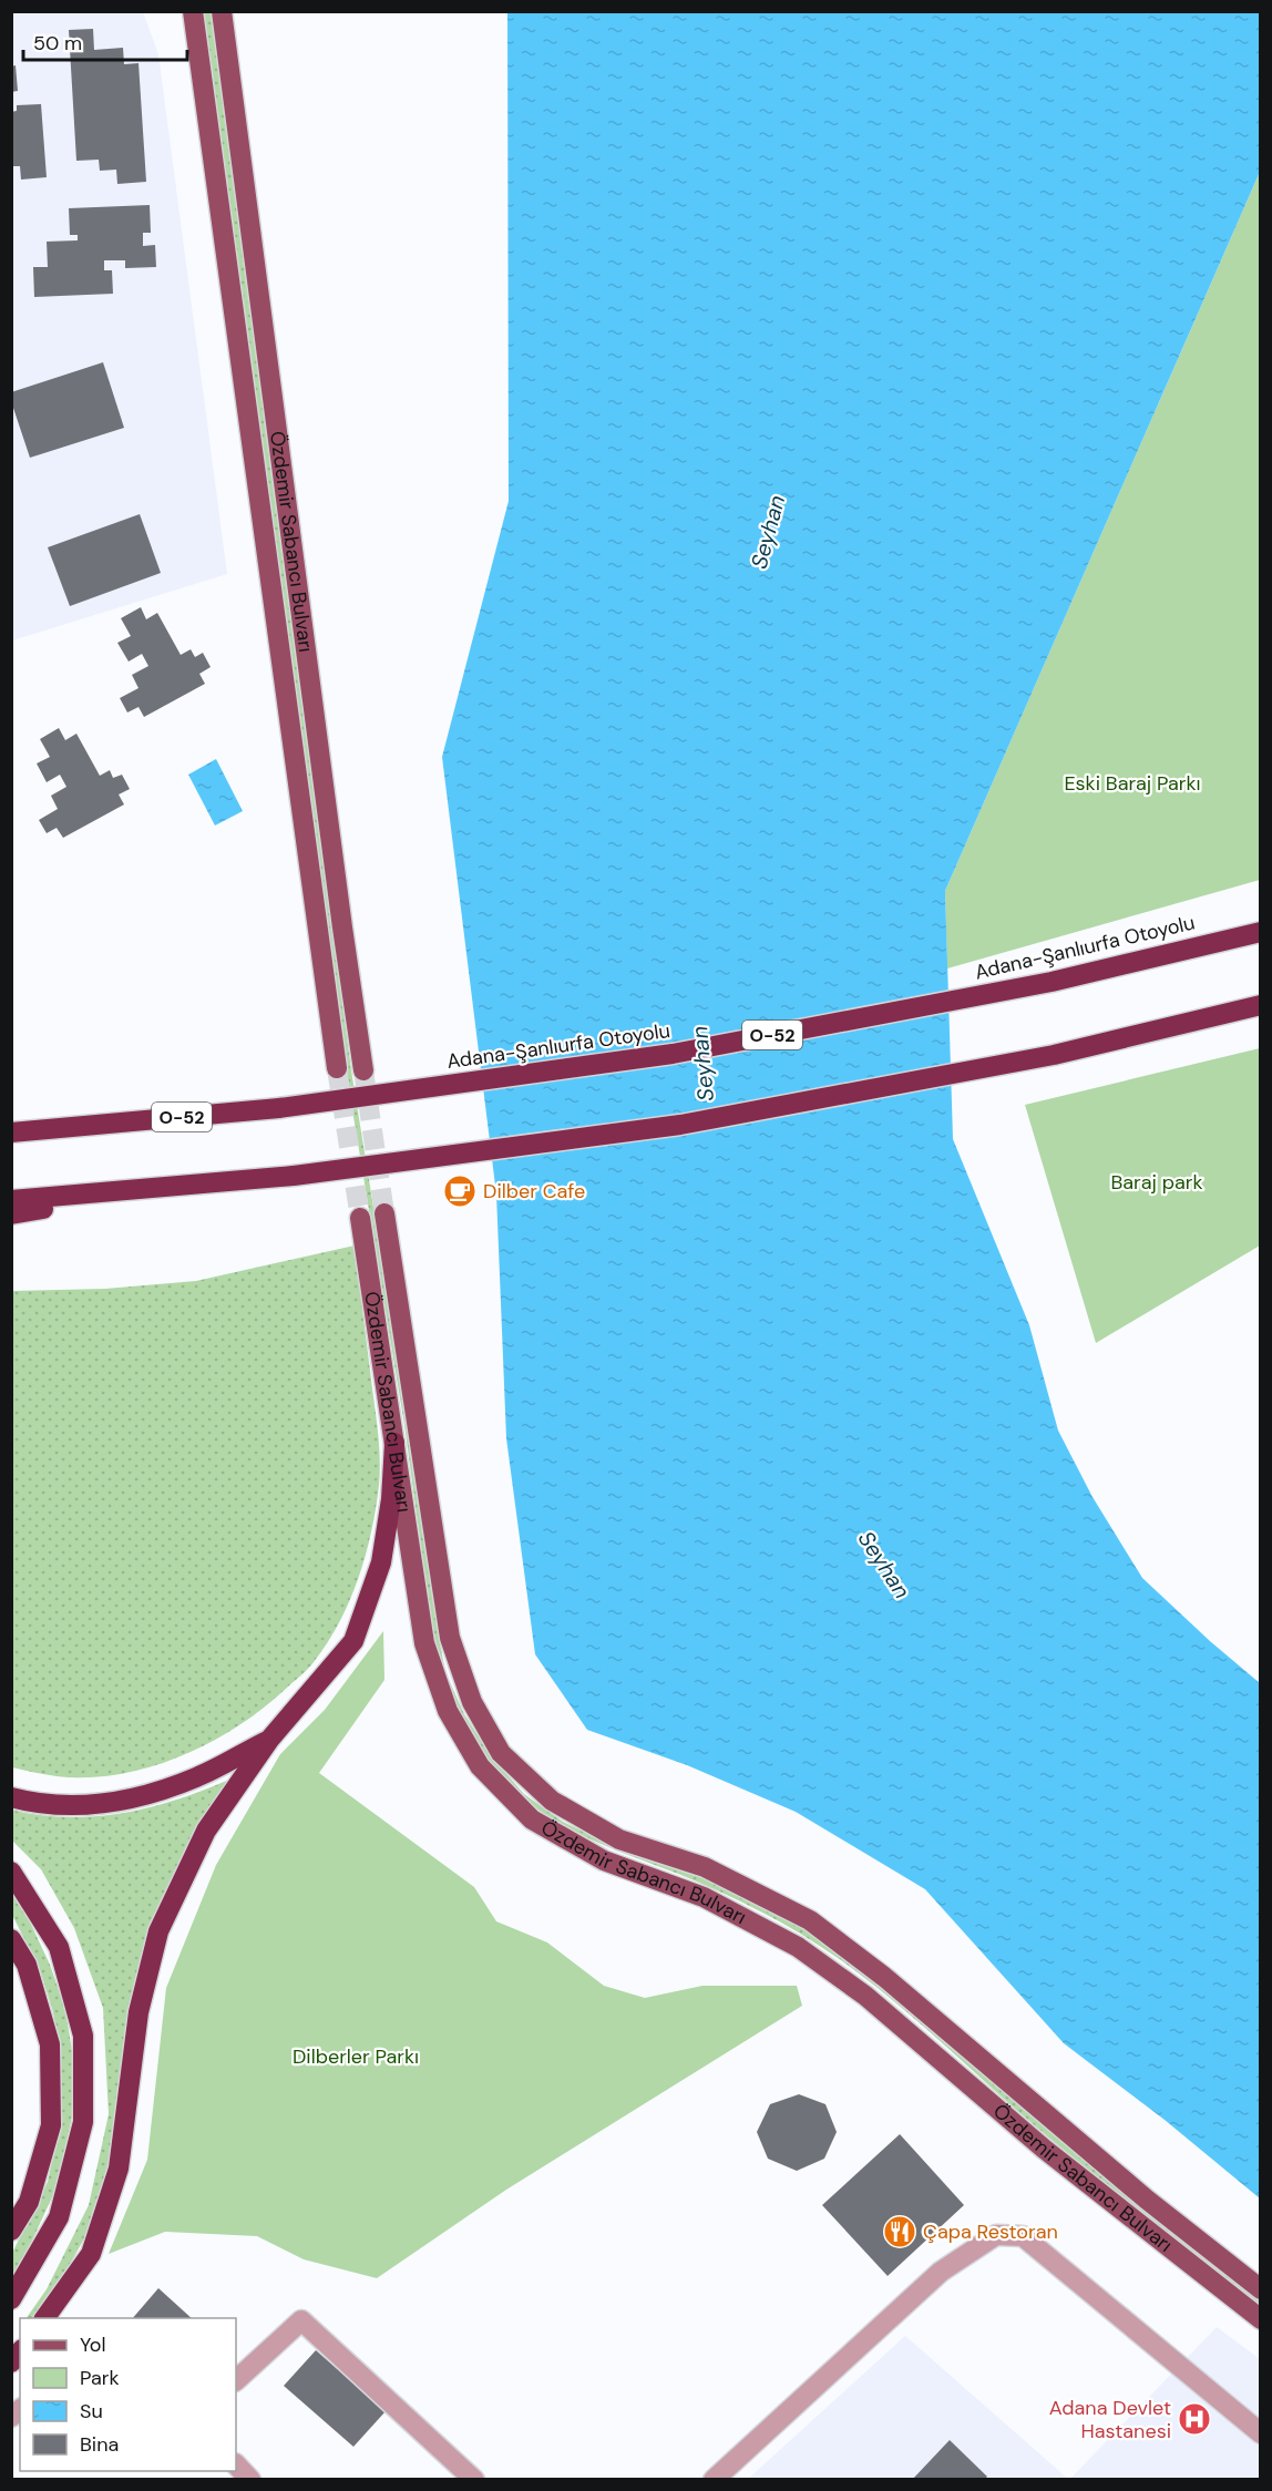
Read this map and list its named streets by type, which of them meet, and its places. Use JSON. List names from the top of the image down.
{
  "streets": {
    "highway": ["Adana-Şanlıurfa Otoyolu", "O-52"],
    "main road": ["Özdemir Sabancı Bulvarı"]
  },
  "water": ["Seyhan"],
  "parks": ["Eski Baraj Parkı", "Baraj park", "Dilberler Parkı"],
  "places": {
    "cafe": ["Dilber Cafe"],
    "restaurant": ["Çapa Restoran"],
    "hospital": ["Adana Devlet Hastanesi"]
  },
  "legend": [
    "Yol",
    "Park",
    "Su",
    "Bina"
  ],
  "scale_bar": "50 m"
}
